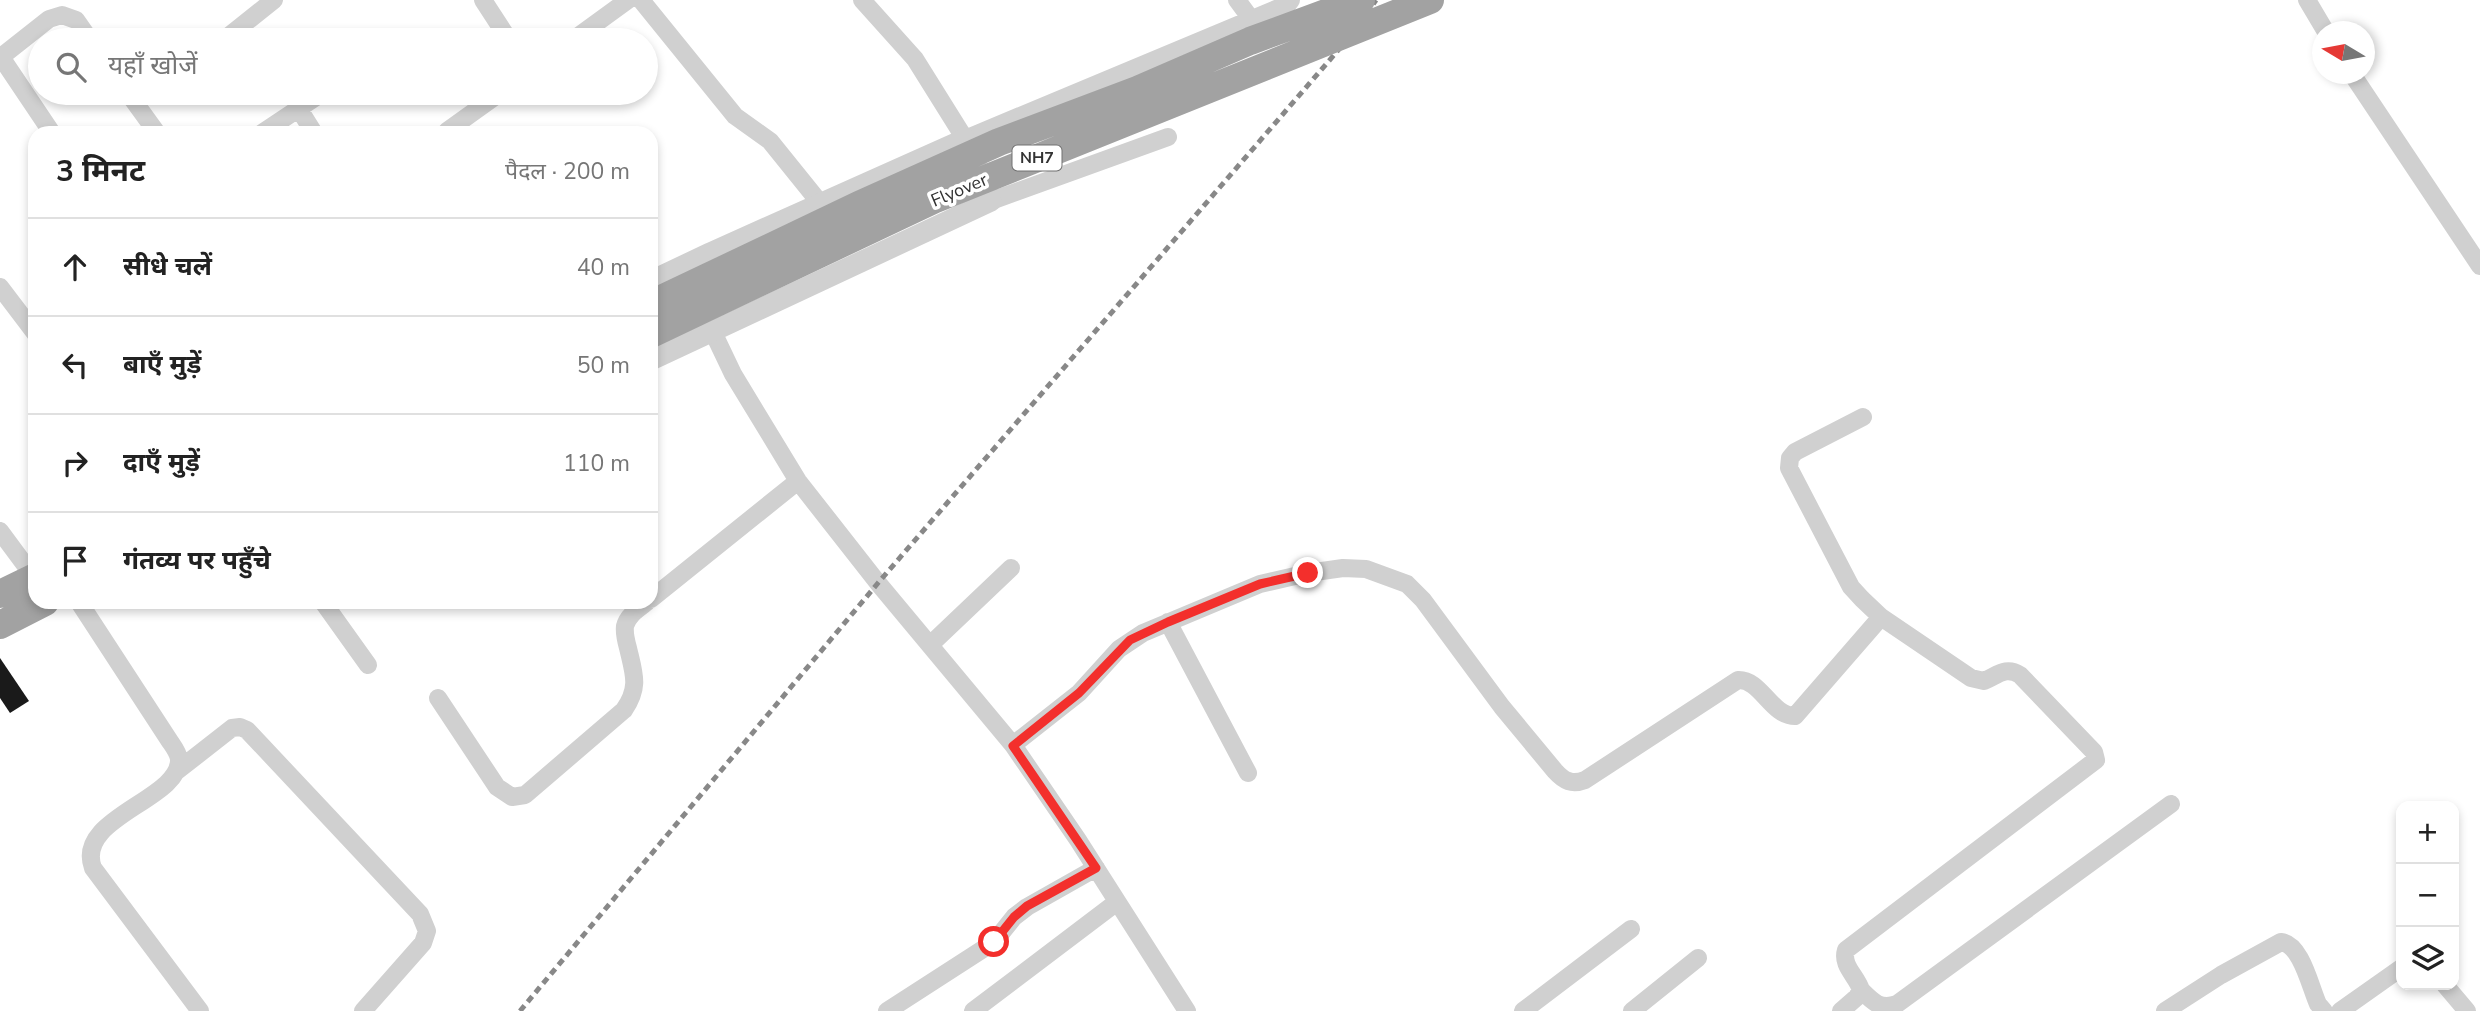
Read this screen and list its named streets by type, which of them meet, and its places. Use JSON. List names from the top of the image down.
{
  "streets": {
    "highway": ["NH7", "Flyover"]
  },
  "north": "left",
  "page": {
    "search": "यहाँ खोजें",
    "heading": ["3 मिनट", "पैदल · 200 m"],
    "list": [
      ["सीधे चलें", "40 m"],
      ["बाएँ मुड़ें", "50 m"],
      ["दाएँ मुड़ें", "110 m"],
      "गंतव्य पर पहुँचे"
    ],
    "map_buttons": ["+", "−"]
  }
}
